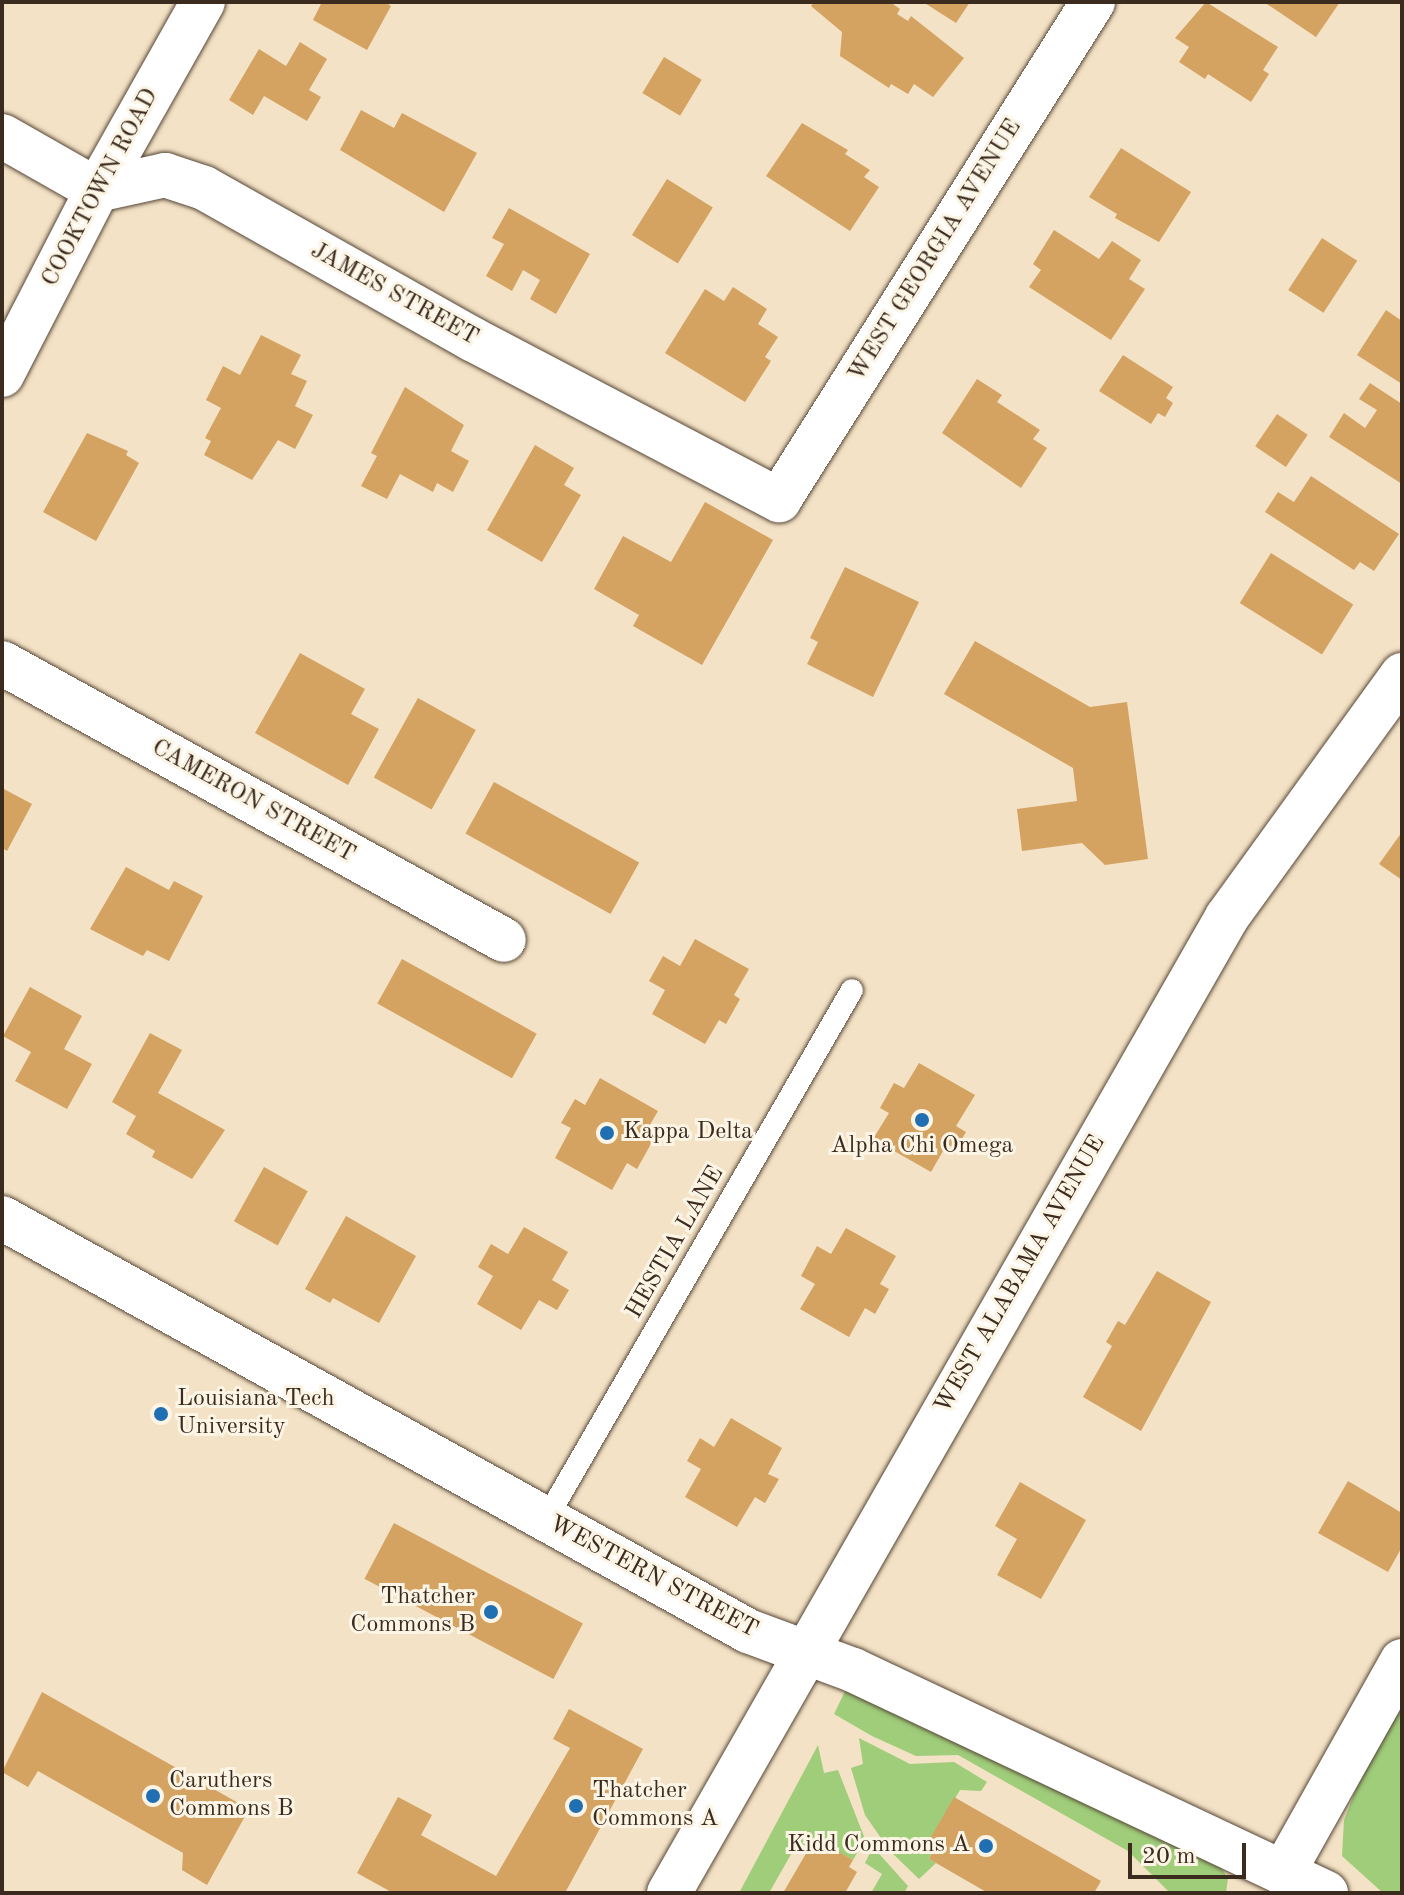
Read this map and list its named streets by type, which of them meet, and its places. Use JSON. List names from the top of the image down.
{
  "streets": {
    "street": [
      "COOKTOWN ROAD",
      "WEST GEORGIA AVENUE",
      "JAMES STREET",
      "CAMERON STREET",
      "WEST ALABAMA AVENUE",
      "WESTERN STREET"
    ],
    "lane": ["HESTIA LANE"]
  },
  "crossings": [
    ["COOKTOWN ROAD", "JAMES STREET"],
    ["WEST GEORGIA AVENUE", "JAMES STREET"],
    ["HESTIA LANE", "WESTERN STREET"],
    ["WEST ALABAMA AVENUE", "WESTERN STREET"]
  ],
  "places": [
    "Alpha Chi Omega",
    "Kappa Delta",
    "Louisiana Tech University",
    "Thatcher Commons B",
    "Caruthers Commons B",
    "Thatcher Commons A",
    "Kidd Commons A"
  ],
  "scale_bar": "20 m"
}
